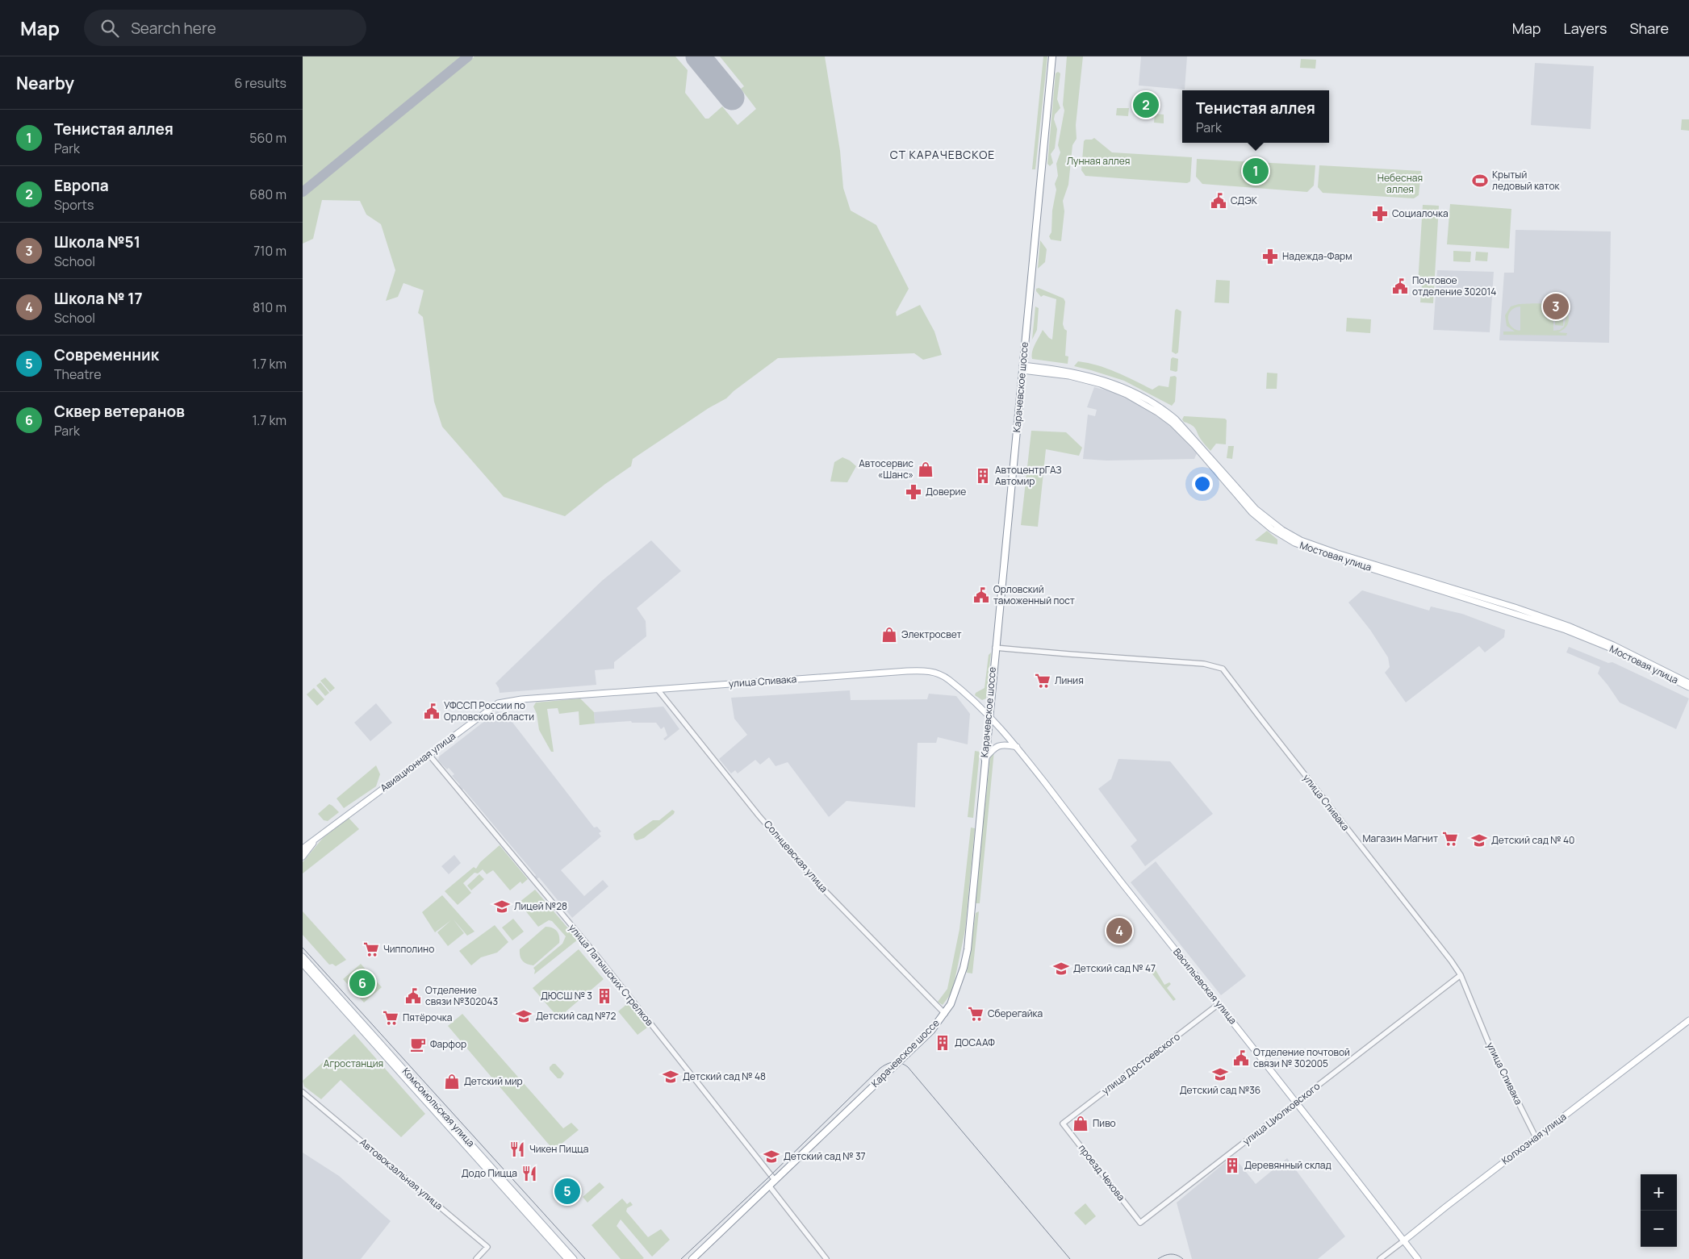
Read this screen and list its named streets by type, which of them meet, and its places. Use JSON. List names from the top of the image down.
{
  "streets": {
    "highway": ["Карачевское шоссе"],
    "main road": [
      "Мостовая улица",
      "улица Спивака",
      "Авиационная улица",
      "Васильевская улица",
      "Комсомольская улица",
      "Колхозная улица"
    ],
    "street": [
      "Солнцевская улица",
      "улица Латышских Стрелков",
      "улица Достоевского",
      "улица Циолковского",
      "проезд Чехова",
      "Автовокзальная улица"
    ]
  },
  "crossings": [
    ["Карачевское шоссе", "Мостовая улица"],
    ["Карачевское шоссе", "улица Спивака"],
    ["Карачевское шоссе", "Солнцевская улица"],
    ["Карачевское шоссе", "улица Латышских Стрелков"],
    ["Карачевское шоссе", "Васильевская улица"],
    ["улица Спивака", "Авиационная улица"],
    ["улица Спивака", "Солнцевская улица"],
    ["улица Спивака", "Васильевская улица"],
    ["улица Спивака", "улица Циолковского"],
    ["улица Спивака", "Колхозная улица"],
    ["Авиационная улица", "улица Латышских Стрелков"],
    ["Васильевская улица", "улица Достоевского"],
    ["Васильевская улица", "улица Циолковского"],
    ["Васильевская улица", "Колхозная улица"],
    ["улица Достоевского", "проезд Чехова"],
    ["улица Циолковского", "проезд Чехова"]
  ],
  "districts": ["СТ КАРАЧЕВСКОЕ"],
  "parks": ["Лунная аллея", "Небесная аллея", "Агростанция"],
  "places": {
    "sports": ["Крытый ледовый каток"],
    "public building": [
      "СДЭК",
      "Почтовое отделение 302014",
      "Орловский таможенный пост",
      "УФССП России по Орловской области",
      "Отделение связи №302043",
      "Отделение почтовой связи № 302005"
    ],
    "pharmacy": ["Социалочка", "Надежда-Фарм", "Доверие"],
    "shop": [
      "Автосервис «Шанс»",
      "Электросвет",
      "Детский мир",
      "Пиво"
    ],
    "building": [
      "АвтоцентрГАЗ Автомир",
      "ДЮСШ № 3",
      "ДОСААФ",
      "Деревянный склад"
    ],
    "supermarket": [
      "Линия",
      "Магазин Магнит",
      "Чипполино",
      "Сберегайка",
      "Пятёрочка"
    ],
    "school or university": [
      "Детский сад № 40",
      "Лицей №28",
      "Детский сад № 47",
      "Детский сад №72",
      "Детский сад №36",
      "Детский сад № 48",
      "Детский сад № 37"
    ],
    "cafe": ["Фарфор"],
    "restaurant": ["Чикен Пицца", "Додо Пицца"]
  },
  "page": {
    "header": "Map",
    "search": "Search here",
    "nav": ["Map", "Layers", "Share"],
    "heading": ["Nearby", "6 results"],
    "popup": ["Тенистая аллея", "Park"],
    "pins": [
      "2",
      "1",
      "3",
      "4",
      "6",
      "5"
    ],
    "list": [
      {
        "mark": "1",
        "name": "Тенистая аллея",
        "note": "Park",
        "value": "560 m"
      },
      {
        "mark": "2",
        "name": "Европа",
        "note": "Sports",
        "value": "680 m"
      },
      {
        "mark": "3",
        "name": "Школа №51",
        "note": "School",
        "value": "710 m"
      },
      {
        "mark": "4",
        "name": "Школа № 17",
        "note": "School",
        "value": "810 m"
      },
      {
        "mark": "5",
        "name": "Современник",
        "note": "Theatre",
        "value": "1.7 km"
      },
      {
        "mark": "6",
        "name": "Сквер ветеранов",
        "note": "Park",
        "value": "1.7 km"
      }
    ],
    "map_buttons": ["+", "−"]
  }
}
